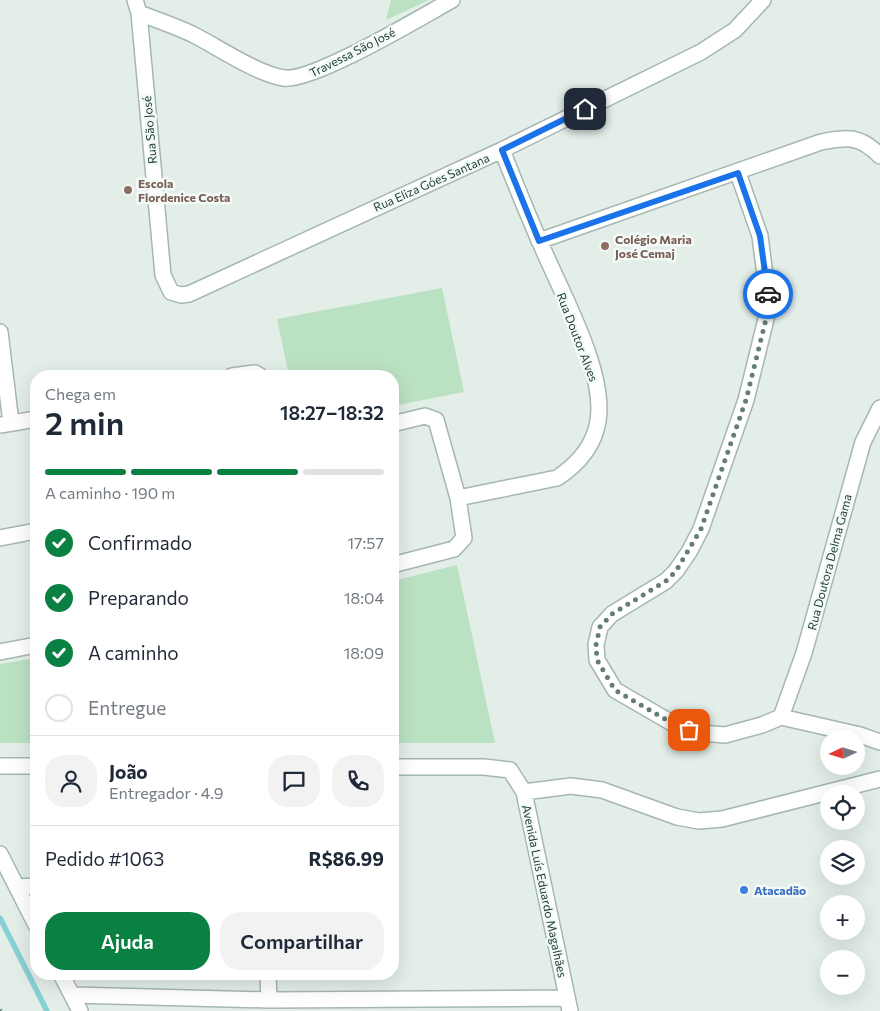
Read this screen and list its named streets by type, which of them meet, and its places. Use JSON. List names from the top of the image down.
{
  "streets": {
    "street": [
      "Travessa São José",
      "Rua São José",
      "Rua Eliza Góes Santana",
      "Rua Doutor Alves",
      "Rua Doutora Delma Gama",
      "Avenida Luís Eduardo Magalhães"
    ]
  },
  "crossings": [
    ["Travessa São José", "Rua São José"],
    ["Rua São José", "Rua Eliza Góes Santana"],
    ["Rua Eliza Góes Santana", "Rua Doutor Alves"]
  ],
  "places": ["Escola Flordenice Costa", "Colégio Maria José Cemaj", "Atacadão"],
  "north": "left",
  "page": {
    "heading": ["2 min", "Chega em", "18:27–18:32"],
    "panel": [
      "João",
      "Entregador · 4.9",
      "Pedido #1063",
      "R$86.99"
    ],
    "bar": "A caminho · 190 m",
    "list": [
      ["Confirmado", "17:57"],
      ["Preparando", "18:04"],
      ["A caminho", "18:09"],
      "Entregue"
    ],
    "map_buttons": ["+", "−"],
    "buttons": ["Ajuda", "Compartilhar"]
  }
}
